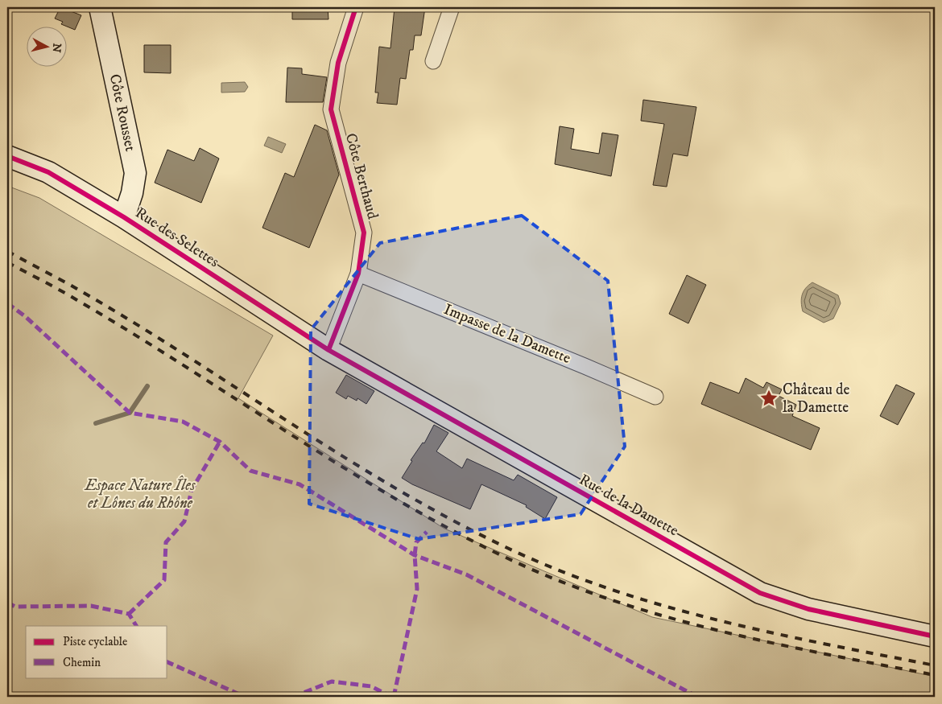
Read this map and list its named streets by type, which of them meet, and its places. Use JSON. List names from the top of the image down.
{
  "streets": {
    "main road": ["Côte Rousset", "Rue des Selettes", "Rue de la Damette"],
    "street": ["Côte Berthaud", "Impasse de la Damette"]
  },
  "crossings": [
    ["Côte Rousset", "Rue des Selettes"],
    ["Côte Berthaud", "Rue des Selettes"],
    ["Côte Berthaud", "Impasse de la Damette"],
    ["Côte Berthaud", "Rue de la Damette"],
    ["Rue des Selettes", "Rue de la Damette"]
  ],
  "parks": ["Espace Nature Îles et Lônes du Rhône"],
  "places": {
    "place": ["Château de la Damette"]
  },
  "legend": ["Piste cyclable", "Chemin"],
  "north": "right"
}
